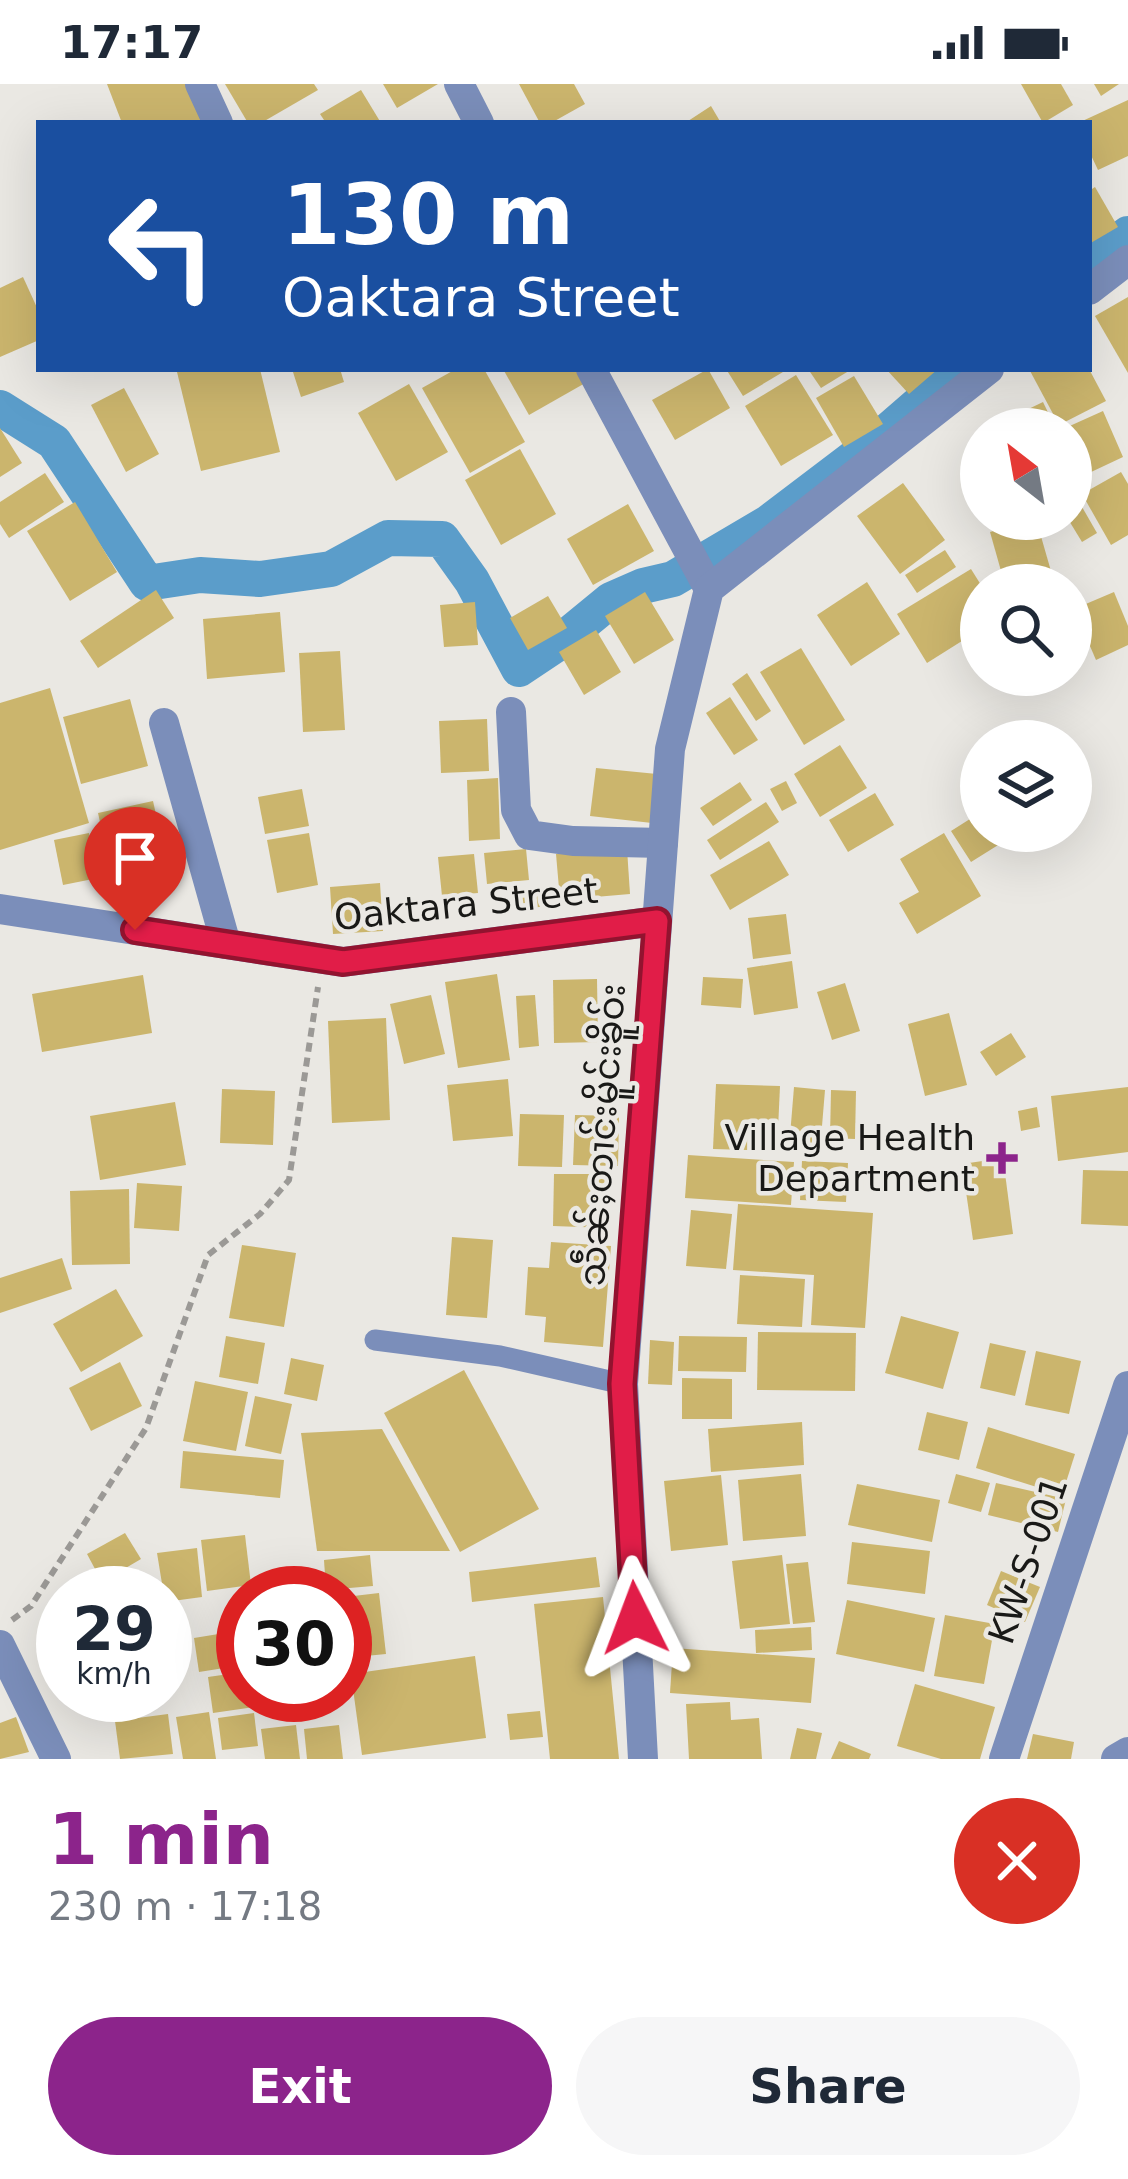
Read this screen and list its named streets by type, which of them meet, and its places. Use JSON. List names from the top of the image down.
{
  "streets": {
    "street": ["Oaktara Street", "သဵၼ်ႈတၢင်းမိူင်းၶိူဝ်း", "KW-S-001"]
  },
  "crossings": [
    ["Oaktara Street", "သဵၼ်ႈတၢင်းမိူင်းၶိူဝ်း"]
  ],
  "places": {
    "health": ["Village Health Department"]
  },
  "north": "top left",
  "page": {
    "status": "17:17",
    "turn": ["130 m", "Oaktara Street"],
    "speed": "29 km/h",
    "limit": "30",
    "heading": ["1 min", "230 m · 17:18"],
    "buttons": ["Exit", "Share"]
  }
}
